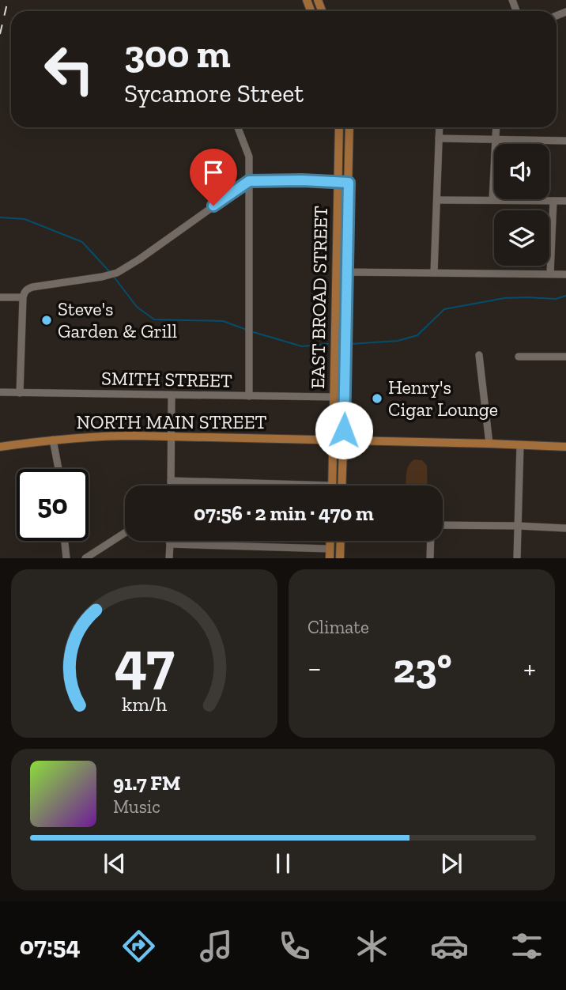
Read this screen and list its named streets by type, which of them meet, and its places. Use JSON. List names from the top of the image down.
{
  "streets": {
    "main road": ["EAST BROAD STREET", "NORTH MAIN STREET"],
    "street": ["SMITH STREET"]
  },
  "crossings": [
    ["EAST BROAD STREET", "SMITH STREET"],
    ["EAST BROAD STREET", "NORTH MAIN STREET"]
  ],
  "places": ["Steve's Garden & Grill", "Henry's Cigar Lounge"],
  "page": {
    "turn": ["300 m", "Sycamore Street"],
    "limit": "50",
    "trip": "07:56 · 2 min · 470 m",
    "tile": "Climate",
    "heat": ["−", "23°", "+"],
    "song": ["91.7 FM", "Music"],
    "tabs": "07:54",
    "gauge": ["47", "km/h"]
  }
}
